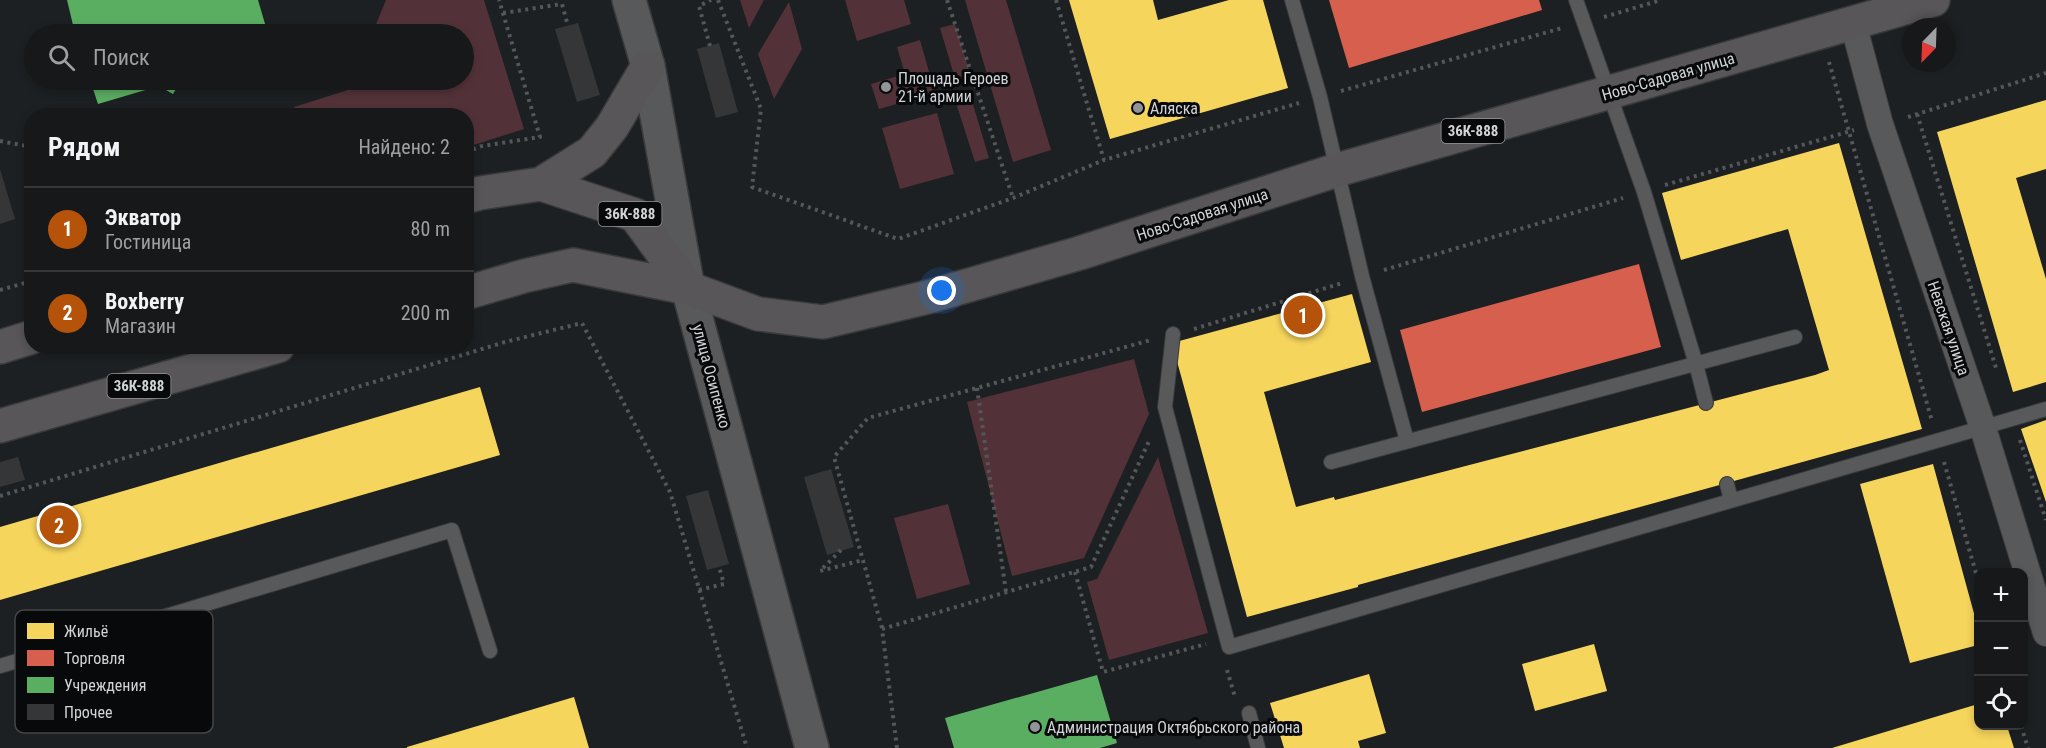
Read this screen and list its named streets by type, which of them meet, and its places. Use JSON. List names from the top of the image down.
{
  "streets": {
    "main road": ["Ново-Садовая улица", "36К-888", "улица Осипенко"],
    "street": ["Невская улица"]
  },
  "crossings": [
    ["Ново-Садовая улица", "36К-888"],
    ["Ново-Садовая улица", "Невская улица"],
    ["Ново-Садовая улица", "улица Осипенко"],
    ["36К-888", "улица Осипенко"]
  ],
  "places": ["Площадь Героев 21-й армии", "Аляска", "Администрация Октябрьского района"],
  "legend": [
    "Жильё",
    "Торговля",
    "Учреждения",
    "Прочее"
  ],
  "north": "bottom left",
  "page": {
    "search": "Поиск",
    "heading": ["Рядом", "Найдено: 2"],
    "list": [
      {
        "mark": "1",
        "name": "Экватор",
        "note": "Гостиница",
        "value": "80 m"
      },
      {
        "mark": "2",
        "name": "Boxberry",
        "note": "Магазин",
        "value": "200 m"
      }
    ],
    "pins": ["1", "2"],
    "map_buttons": ["+", "−"]
  }
}
